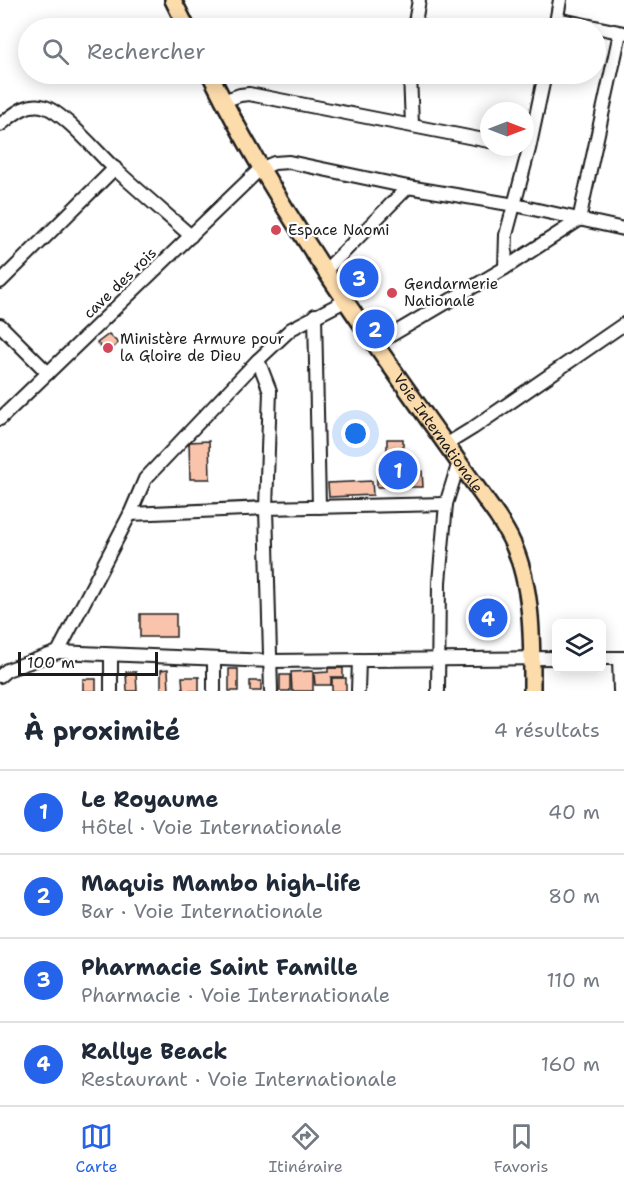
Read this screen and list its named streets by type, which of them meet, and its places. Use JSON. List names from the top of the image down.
{
  "streets": {
    "main road": ["Voie Internationale"],
    "street": ["cave des rois"]
  },
  "crossings": [
    ["cave des rois", "Voie Internationale"]
  ],
  "places": ["Espace Naomi", "Gendarmerie Nationale", "Ministère Armure pour la Gloire de Dieu"],
  "scale_bar": "100 m",
  "north": "right",
  "page": {
    "search": "Rechercher",
    "pins": [
      "3",
      "2",
      "1",
      "4"
    ],
    "scale": "100 m",
    "heading": ["À proximité", "4 résultats"],
    "list": [
      {
        "mark": "1",
        "name": "Le Royaume",
        "note": "Hôtel · Voie Internationale",
        "value": "40 m"
      },
      {
        "mark": "2",
        "name": "Maquis Mambo high-life",
        "note": "Bar · Voie Internationale",
        "value": "80 m"
      },
      {
        "mark": "3",
        "name": "Pharmacie Saint Famille",
        "note": "Pharmacie · Voie Internationale",
        "value": "110 m"
      },
      {
        "mark": "4",
        "name": "Rallye Beack",
        "note": "Restaurant · Voie Internationale",
        "value": "160 m"
      }
    ],
    "nav": ["Carte", "Itinéraire", "Favoris"]
  }
}
